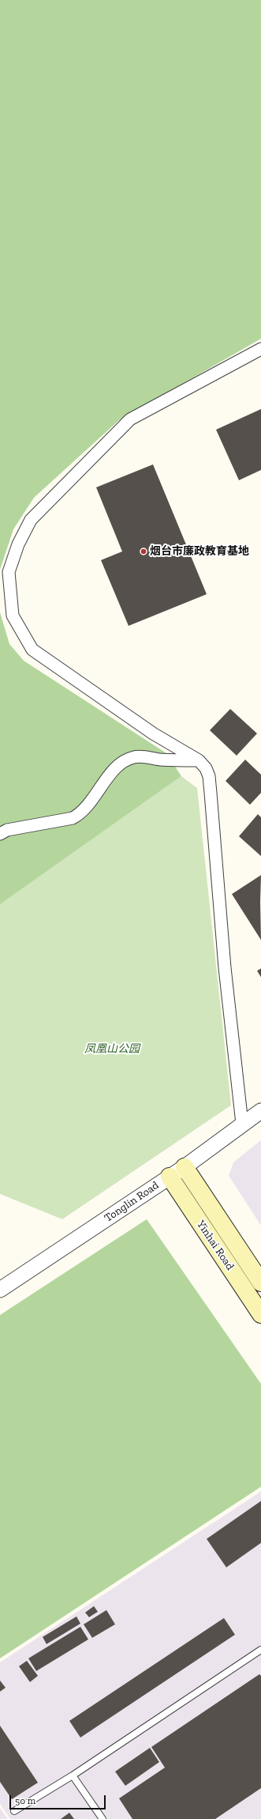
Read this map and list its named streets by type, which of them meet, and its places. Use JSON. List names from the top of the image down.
{
  "streets": {
    "main road": ["Yinhai Road"],
    "street": ["Tonglin Road"]
  },
  "crossings": [
    ["Tonglin Road", "Yinhai Road"]
  ],
  "parks": ["凤凰山公园"],
  "places": ["烟台市廉政教育基地"],
  "scale_bar": "50 m"
}
